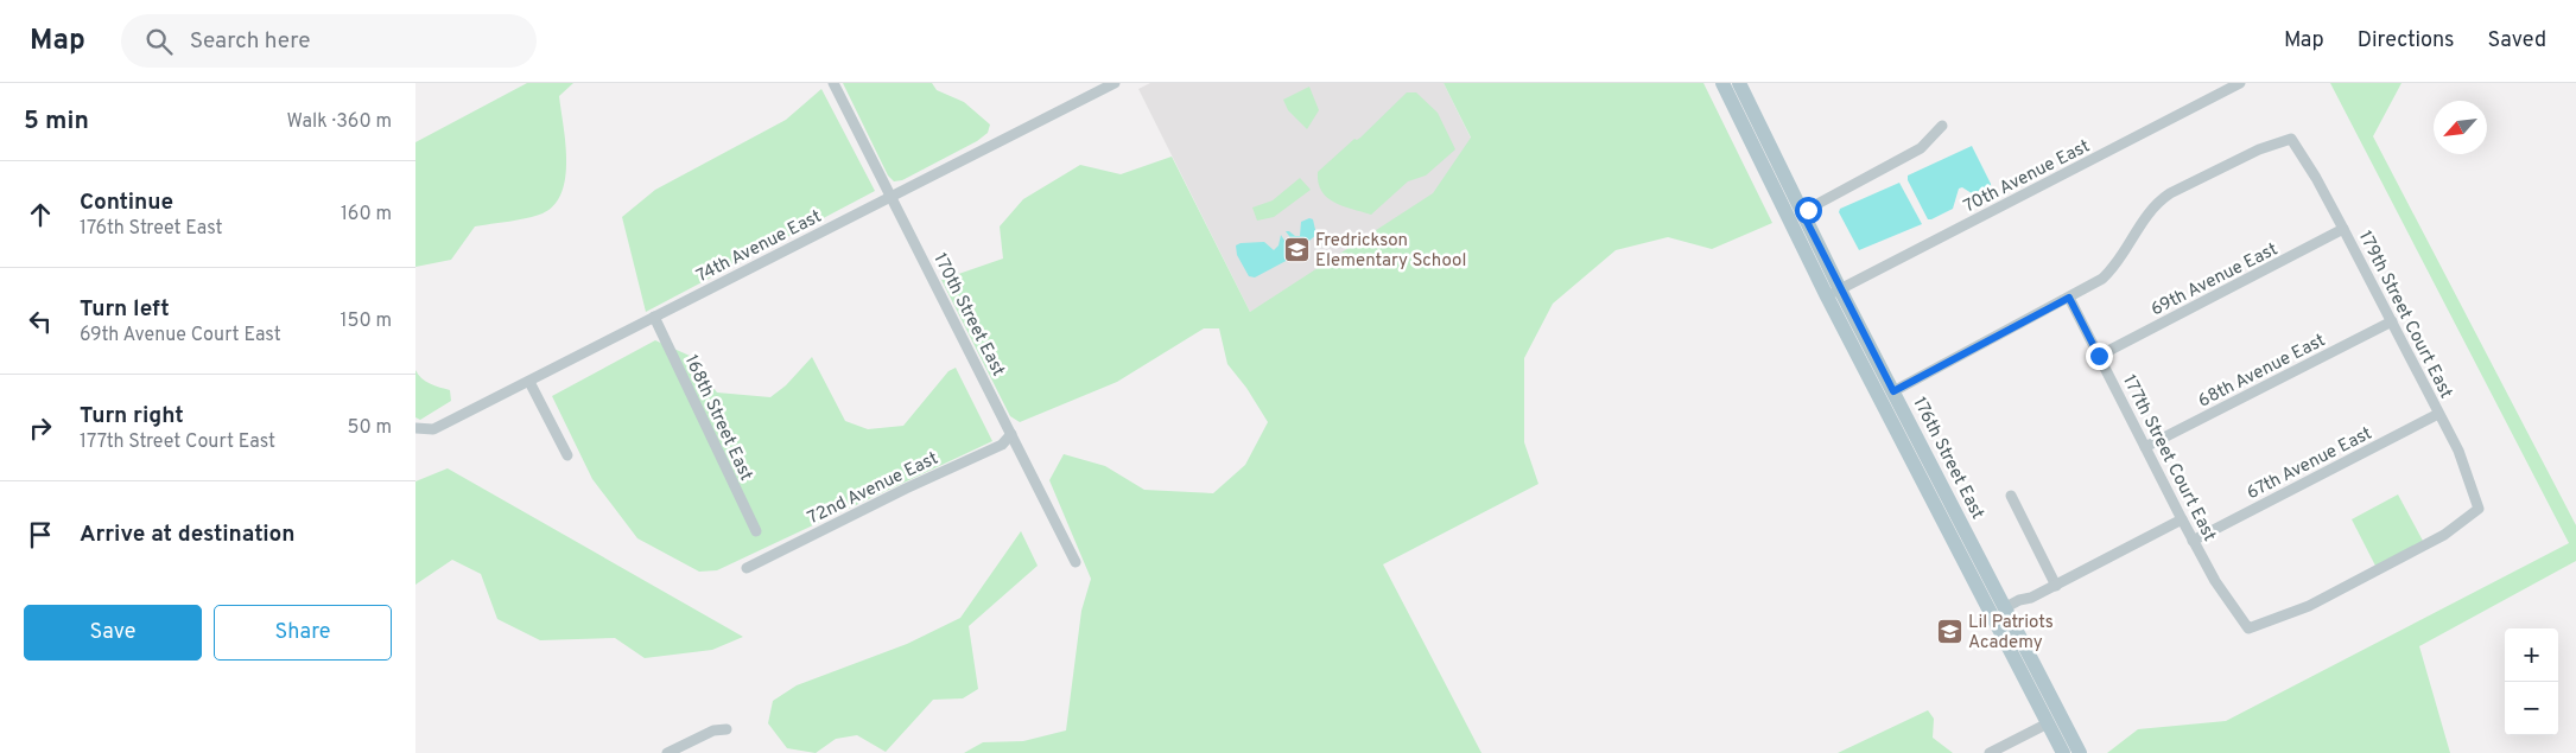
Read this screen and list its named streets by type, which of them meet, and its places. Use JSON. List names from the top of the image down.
{
  "streets": {
    "main road": ["176th Street East"],
    "street": [
      "70th Avenue East",
      "74th Avenue East",
      "69th Avenue East",
      "170th Street East",
      "179th Street Court East",
      "68th Avenue East",
      "168th Street East",
      "177th Street Court East",
      "67th Avenue East",
      "72nd Avenue East"
    ]
  },
  "crossings": [
    ["70th Avenue East", "176th Street East"],
    ["74th Avenue East", "170th Street East"],
    ["74th Avenue East", "168th Street East"],
    ["69th Avenue East", "179th Street Court East"],
    ["69th Avenue East", "177th Street Court East"],
    ["170th Street East", "72nd Avenue East"],
    ["179th Street Court East", "68th Avenue East"],
    ["179th Street Court East", "177th Street Court East"],
    ["179th Street Court East", "67th Avenue East"],
    ["68th Avenue East", "177th Street Court East"],
    ["177th Street Court East", "67th Avenue East"]
  ],
  "places": {
    "school or university": ["Fredrickson Elementary School", "Lil Patriots Academy"]
  },
  "north": "bottom left",
  "page": {
    "header": "Map",
    "search": "Search here",
    "nav": ["Map", "Directions", "Saved"],
    "heading": ["5 min", "Walk · 360 m"],
    "list": [
      ["Continue", "176th Street East", "160 m"],
      ["Turn left", "69th Avenue Court East", "150 m"],
      ["Turn right", "177th Street Court East", "50 m"],
      "Arrive at destination"
    ],
    "buttons": ["Save", "Share"],
    "map_buttons": ["+", "−"]
  }
}
